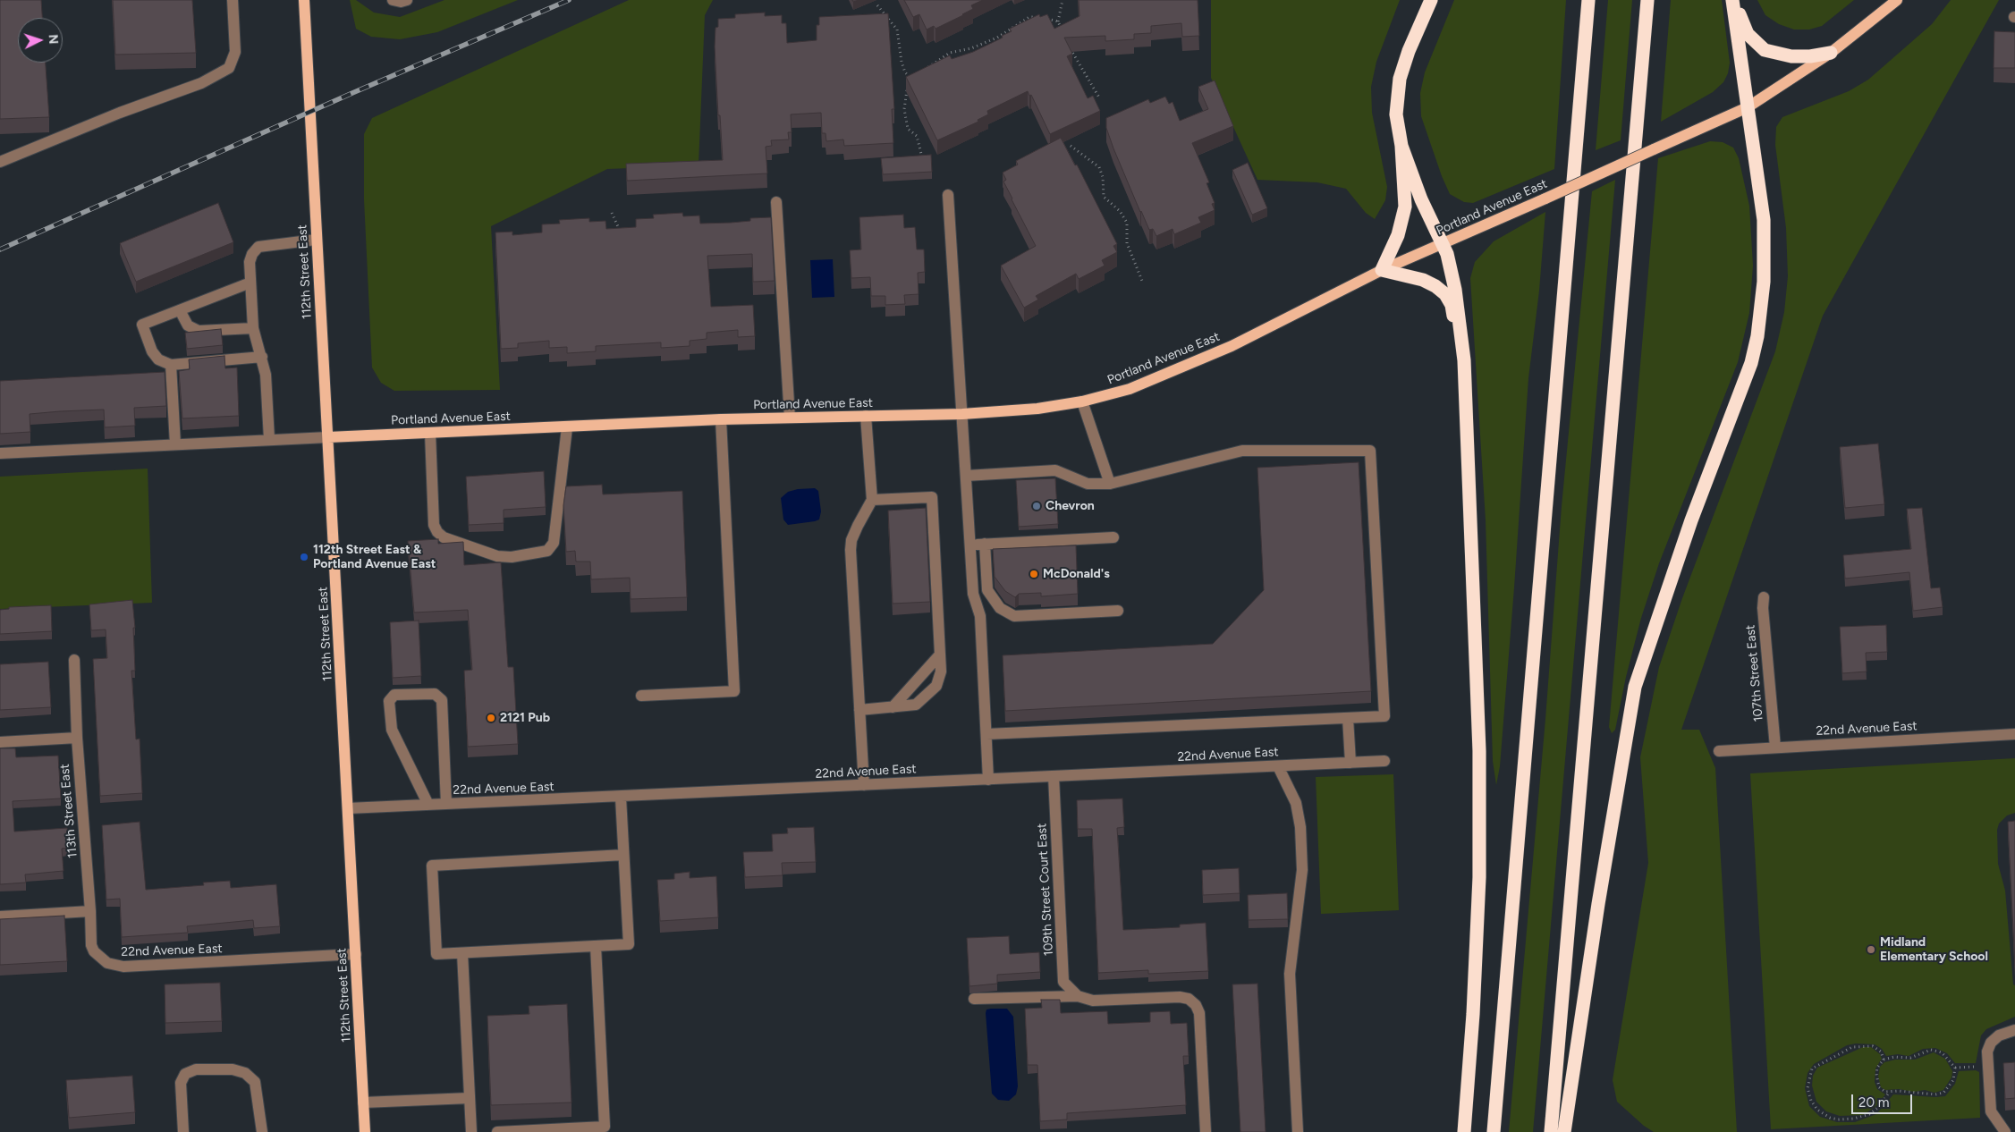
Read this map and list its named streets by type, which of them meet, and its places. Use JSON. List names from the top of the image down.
{
  "streets": {
    "main road": ["Portland Avenue East", "112th Street East"],
    "street": [
      "107th Street East",
      "22nd Avenue East",
      "113th Street East",
      "109th Street Court East"
    ]
  },
  "crossings": [
    ["Portland Avenue East", "112th Street East"],
    ["112th Street East", "22nd Avenue East"],
    ["107th Street East", "22nd Avenue East"],
    ["22nd Avenue East", "113th Street East"],
    ["22nd Avenue East", "109th Street Court East"]
  ],
  "places": [
    "Chevron",
    "112th Street East & Portland Avenue East",
    "McDonald's",
    "2121 Pub",
    "Midland Elementary School"
  ],
  "scale_bar": "20 m",
  "north": "right"
}
